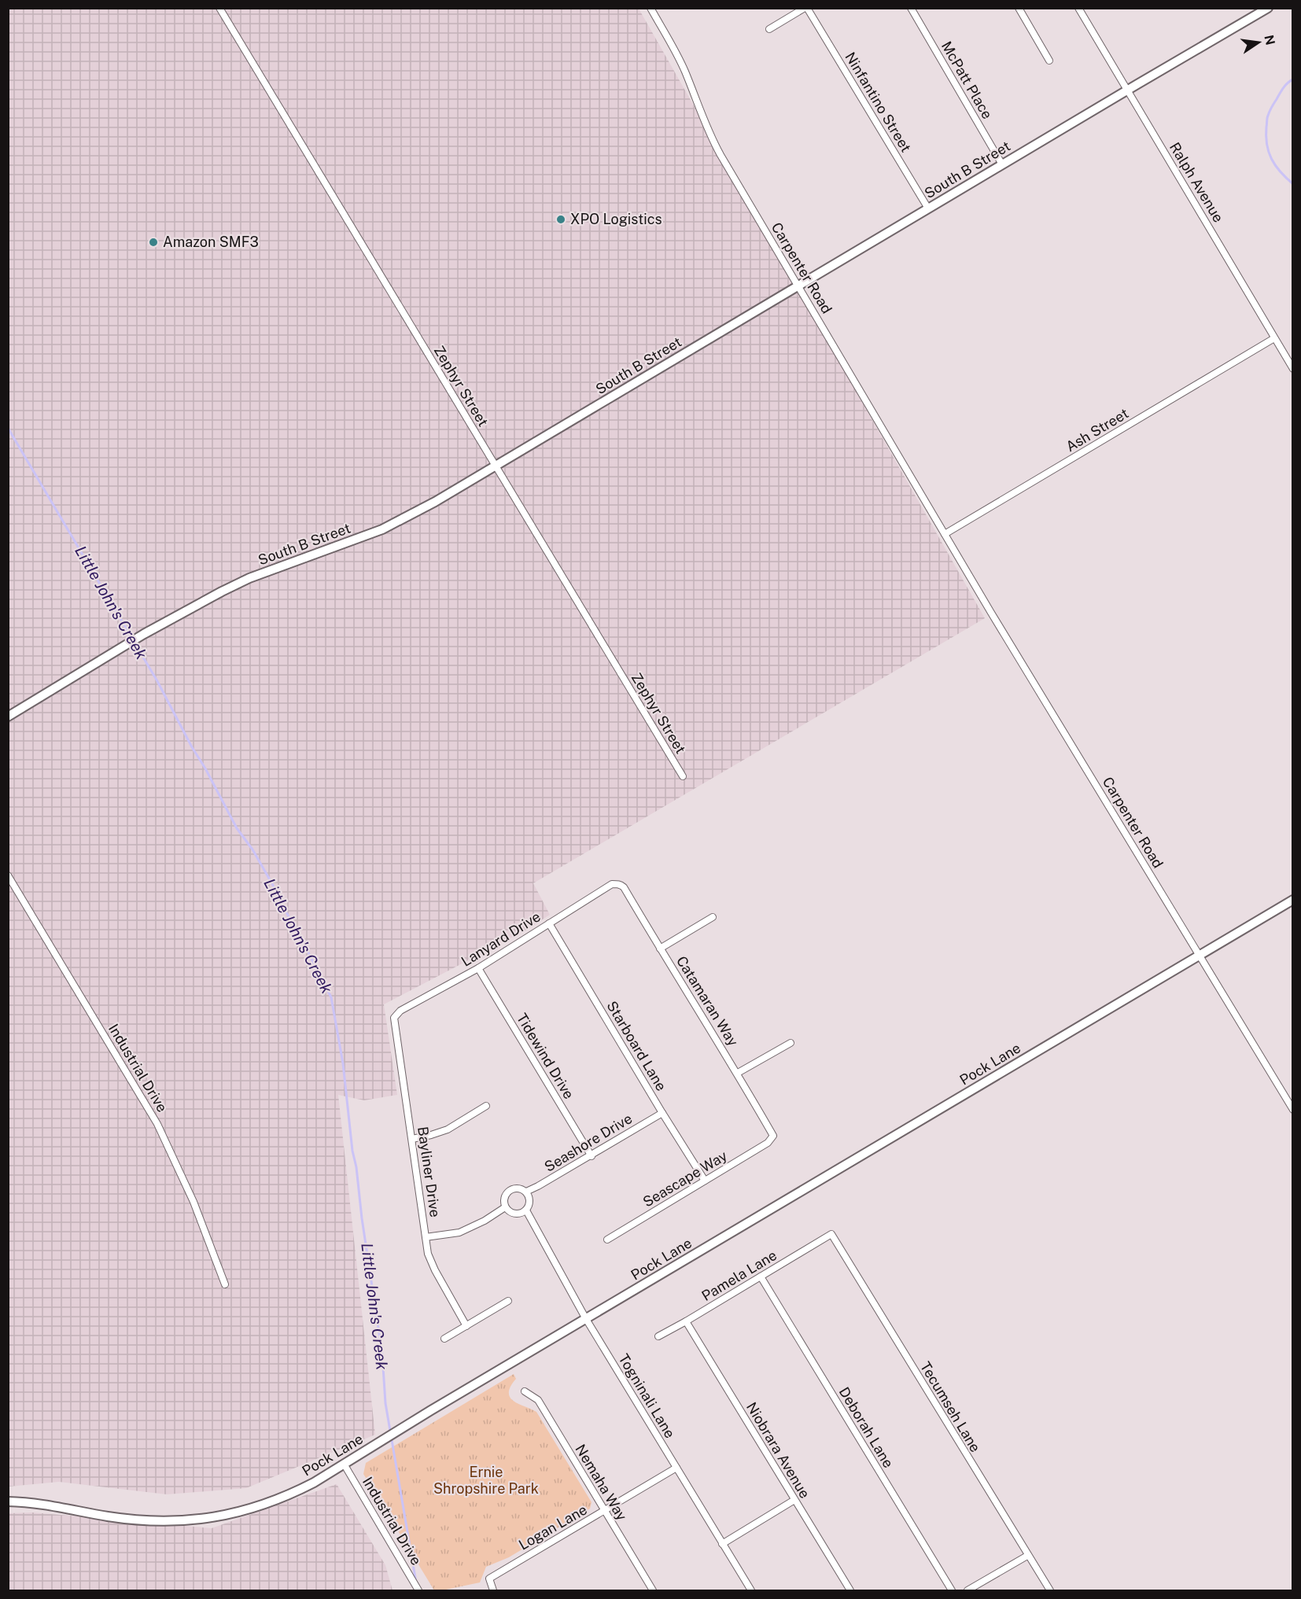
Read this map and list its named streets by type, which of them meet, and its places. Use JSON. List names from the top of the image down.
{
  "streets": {
    "street": [
      "McPatt Place",
      "Ninfantino Street",
      "South B Street",
      "Ralph Avenue",
      "Carpenter Road",
      "Zephyr Street",
      "Ash Street",
      "Lanyard Drive",
      "Catamaran Way",
      "Starboard Lane",
      "Tidewind Drive",
      "Pock Lane",
      "Industrial Drive",
      "Seashore Drive",
      "Bayliner Drive",
      "Seascape Way",
      "Pamela Lane",
      "Togninali Lane",
      "Tecumseh Lane",
      "Deborah Lane",
      "Niobrara Avenue",
      "Nemaha Way",
      "Logan Lane"
    ]
  },
  "crossings": [
    ["McPatt Place", "South B Street"],
    ["Ninfantino Street", "South B Street"],
    ["South B Street", "Ralph Avenue"],
    ["South B Street", "Carpenter Road"],
    ["South B Street", "Zephyr Street"],
    ["Ralph Avenue", "Ash Street"],
    ["Carpenter Road", "Ash Street"],
    ["Carpenter Road", "Pock Lane"],
    ["Lanyard Drive", "Catamaran Way"],
    ["Lanyard Drive", "Starboard Lane"],
    ["Lanyard Drive", "Tidewind Drive"],
    ["Lanyard Drive", "Bayliner Drive"],
    ["Catamaran Way", "Seascape Way"],
    ["Starboard Lane", "Seashore Drive"],
    ["Starboard Lane", "Seascape Way"],
    ["Tidewind Drive", "Seashore Drive"],
    ["Pock Lane", "Industrial Drive"],
    ["Pock Lane", "Togninali Lane"],
    ["Seashore Drive", "Togninali Lane"],
    ["Pamela Lane", "Tecumseh Lane"],
    ["Pamela Lane", "Deborah Lane"],
    ["Pamela Lane", "Niobrara Avenue"],
    ["Togninali Lane", "Logan Lane"],
    ["Nemaha Way", "Logan Lane"]
  ],
  "water": ["Little John's Creek"],
  "parks": ["Ernie Shropshire Park"],
  "places": ["XPO Logistics", "Amazon SMF3"],
  "north": "right"
}
